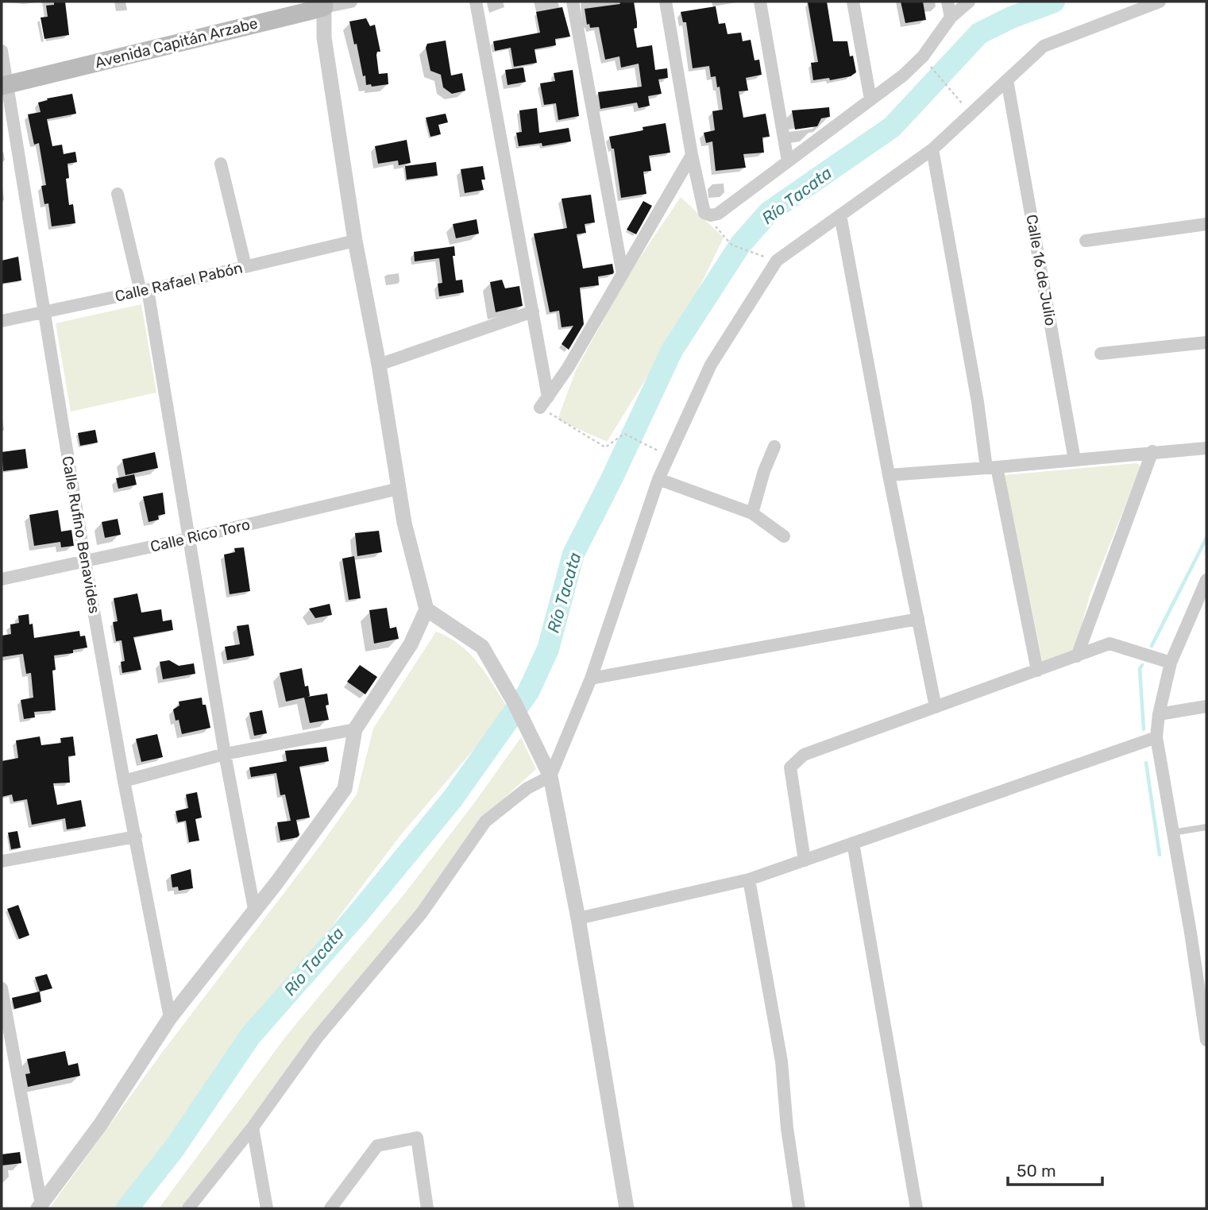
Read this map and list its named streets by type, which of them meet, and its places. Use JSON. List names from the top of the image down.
{
  "streets": {
    "main road": ["Avenida Capitán Arzabe"],
    "street": [
      "Calle 16 de Julio",
      "Calle Rafael Pabón",
      "Calle Rufino Benavides",
      "Calle Rico Toro"
    ]
  },
  "crossings": [
    ["Avenida Capitán Arzabe", "Calle Rufino Benavides"],
    ["Calle Rafael Pabón", "Calle Rufino Benavides"],
    ["Calle Rufino Benavides", "Calle Rico Toro"]
  ],
  "water": ["Río Tacata"],
  "scale_bar": "50 m"
}
